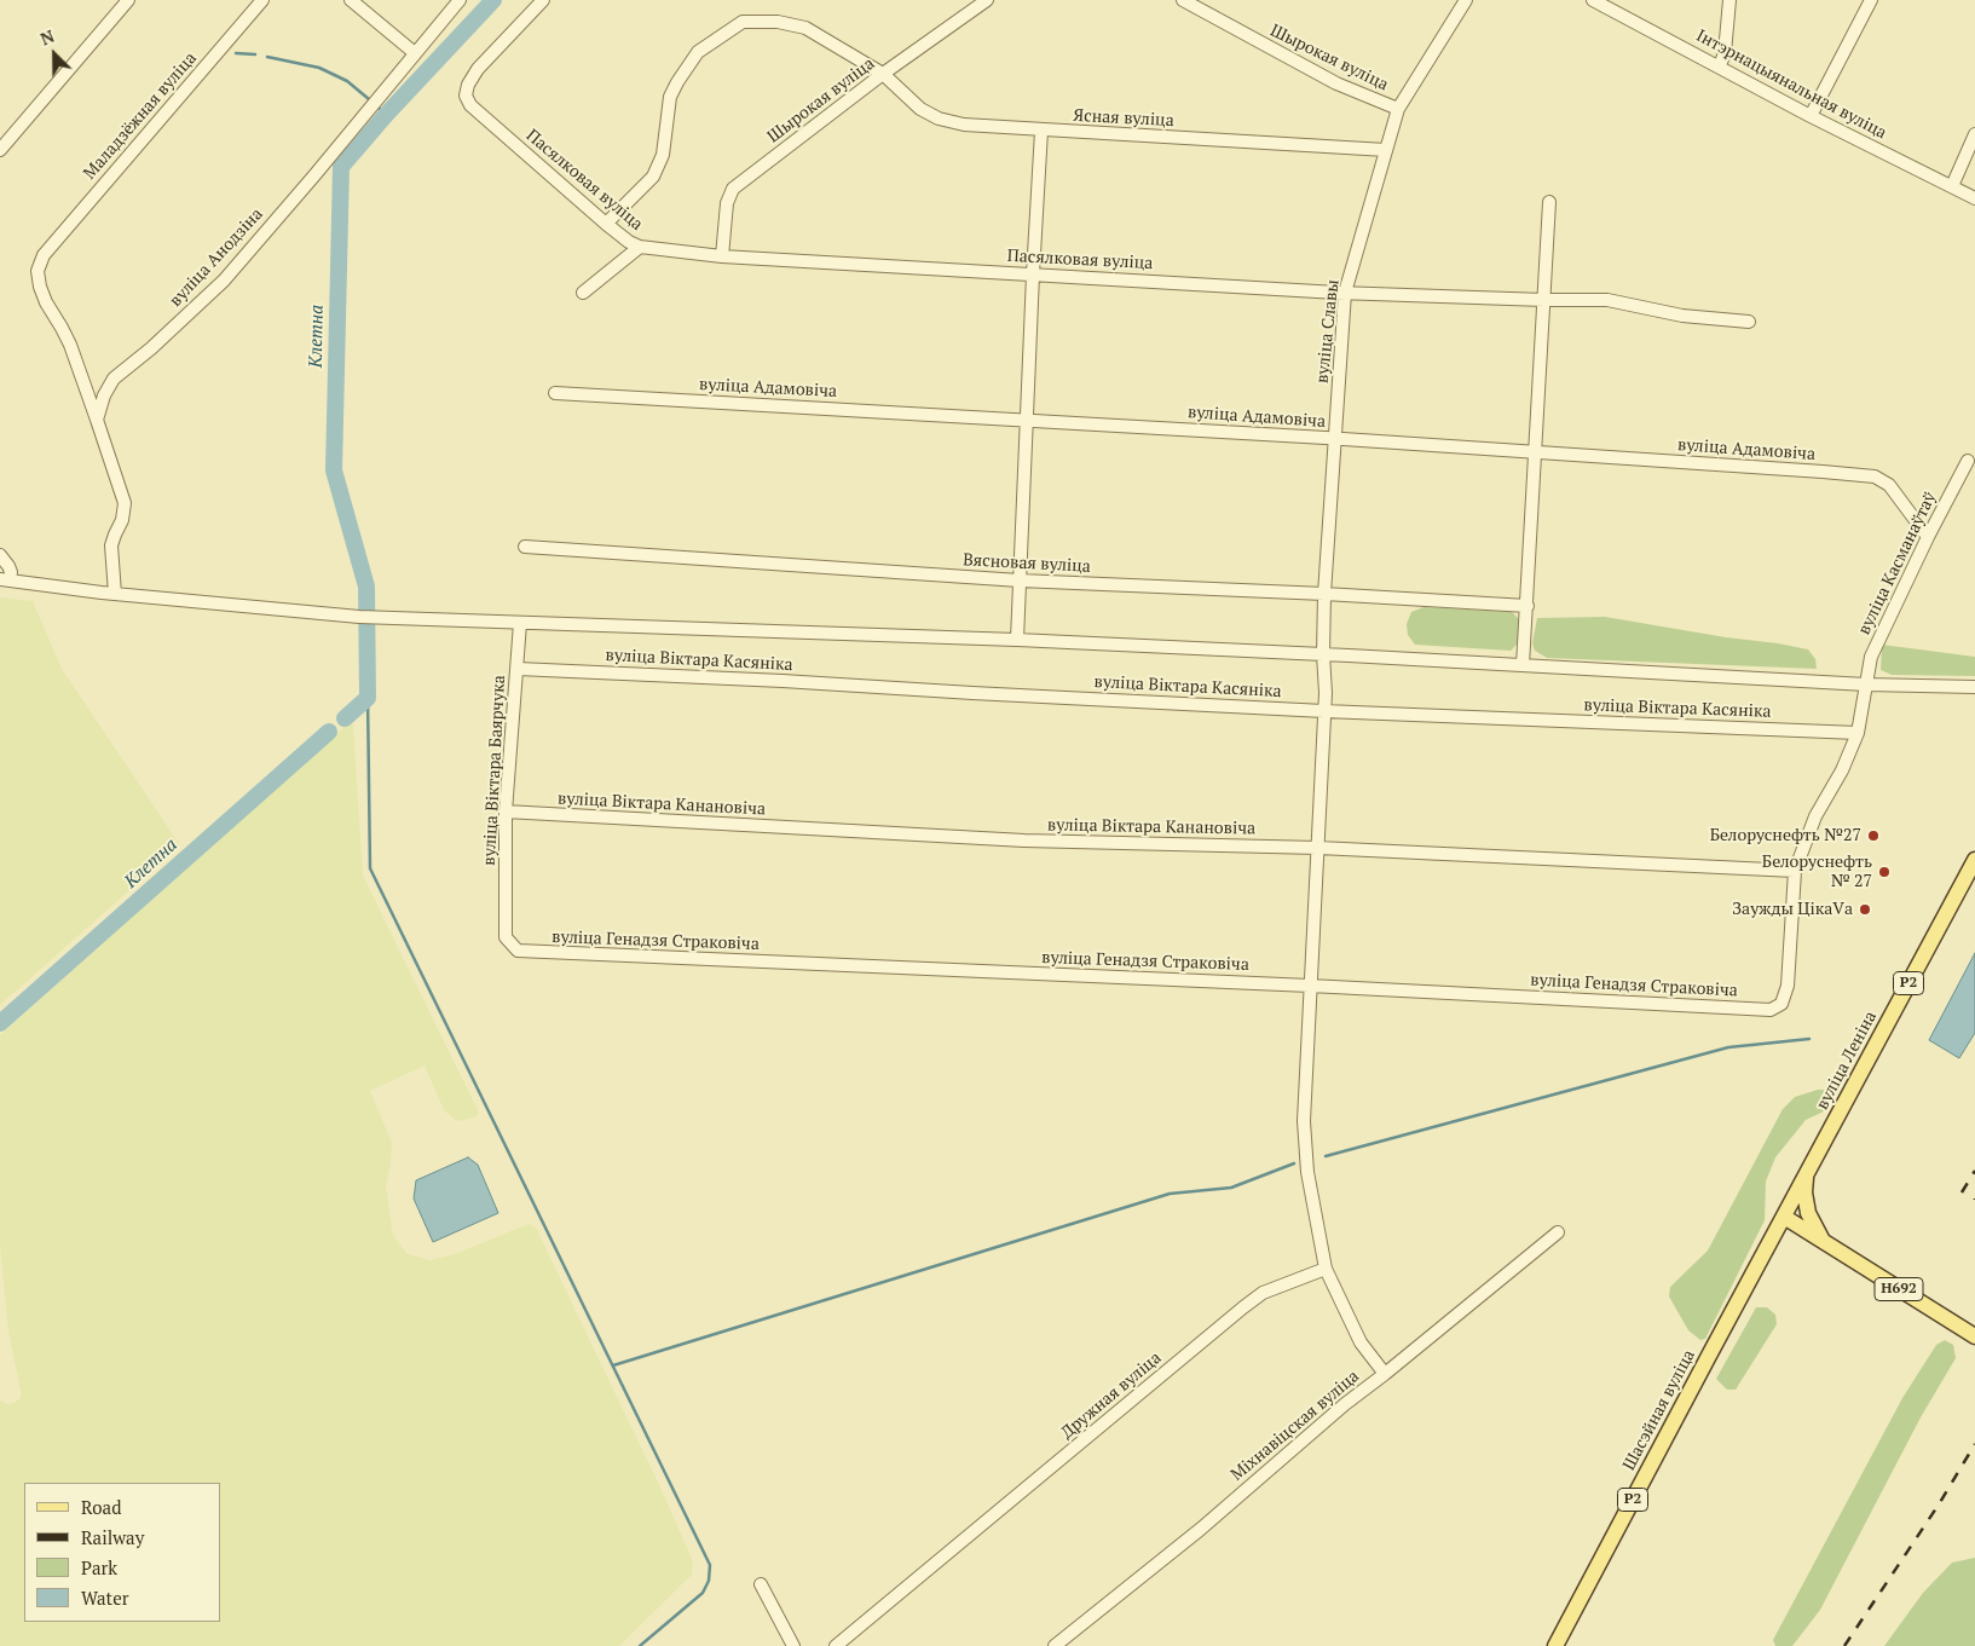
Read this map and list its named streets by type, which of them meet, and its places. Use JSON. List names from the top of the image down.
{
  "streets": {
    "main road": [
      "Р2",
      "вуліца Леніна",
      "Н692",
      "Шасэйная вуліца"
    ],
    "street": [
      "Шырокая вуліца",
      "Інтэрнацыянальная вуліца",
      "Маладзёжная вуліца",
      "Ясная вуліца",
      "Пасялковая вуліца",
      "вуліца Анодзіна",
      "вуліца Славы",
      "вуліца Адамовіча",
      "Вясновая вуліца",
      "вуліца Касманаўтаў",
      "вуліца Віктара Касяніка",
      "вуліца Віктара Баярчука",
      "вуліца Віктара Канановіча",
      "вуліца Генадзя Страковіча",
      "Дружная вуліца",
      "Міхнавіцская вуліца"
    ]
  },
  "crossings": [
    ["Шырокая вуліца", "Ясная вуліца"],
    ["Шырокая вуліца", "Пасялковая вуліца"],
    ["Шырокая вуліца", "вуліца Славы"],
    ["Маладзёжная вуліца", "вуліца Анодзіна"],
    ["Ясная вуліца", "вуліца Славы"],
    ["Пасялковая вуліца", "вуліца Славы"],
    ["вуліца Славы", "вуліца Адамовіча"],
    ["вуліца Славы", "Вясновая вуліца"],
    ["вуліца Славы", "вуліца Віктара Касяніка"],
    ["вуліца Славы", "вуліца Віктара Канановіча"],
    ["вуліца Славы", "вуліца Генадзя Страковіча"],
    ["вуліца Славы", "Дружная вуліца"],
    ["вуліца Адамовіча", "вуліца Касманаўтаў"],
    ["вуліца Касманаўтаў", "вуліца Віктара Касяніка"],
    ["вуліца Касманаўтаў", "вуліца Віктара Канановіча"],
    ["вуліца Касманаўтаў", "вуліца Генадзя Страковіча"],
    ["вуліца Віктара Касяніка", "вуліца Віктара Баярчука"],
    ["вуліца Віктара Баярчука", "вуліца Віктара Канановіча"],
    ["вуліца Віктара Баярчука", "вуліца Генадзя Страковіча"],
    ["вуліца Леніна", "Н692"],
    ["вуліца Леніна", "Шасэйная вуліца"],
    ["Н692", "Шасэйная вуліца"]
  ],
  "water": ["Клетна"],
  "places": ["Белоруснефть №27", "Белоруснефть № 27", "Заужды ЦікаVа"],
  "legend": [
    "Road",
    "Railway",
    "Park",
    "Water"
  ],
  "north": "top left"
}
